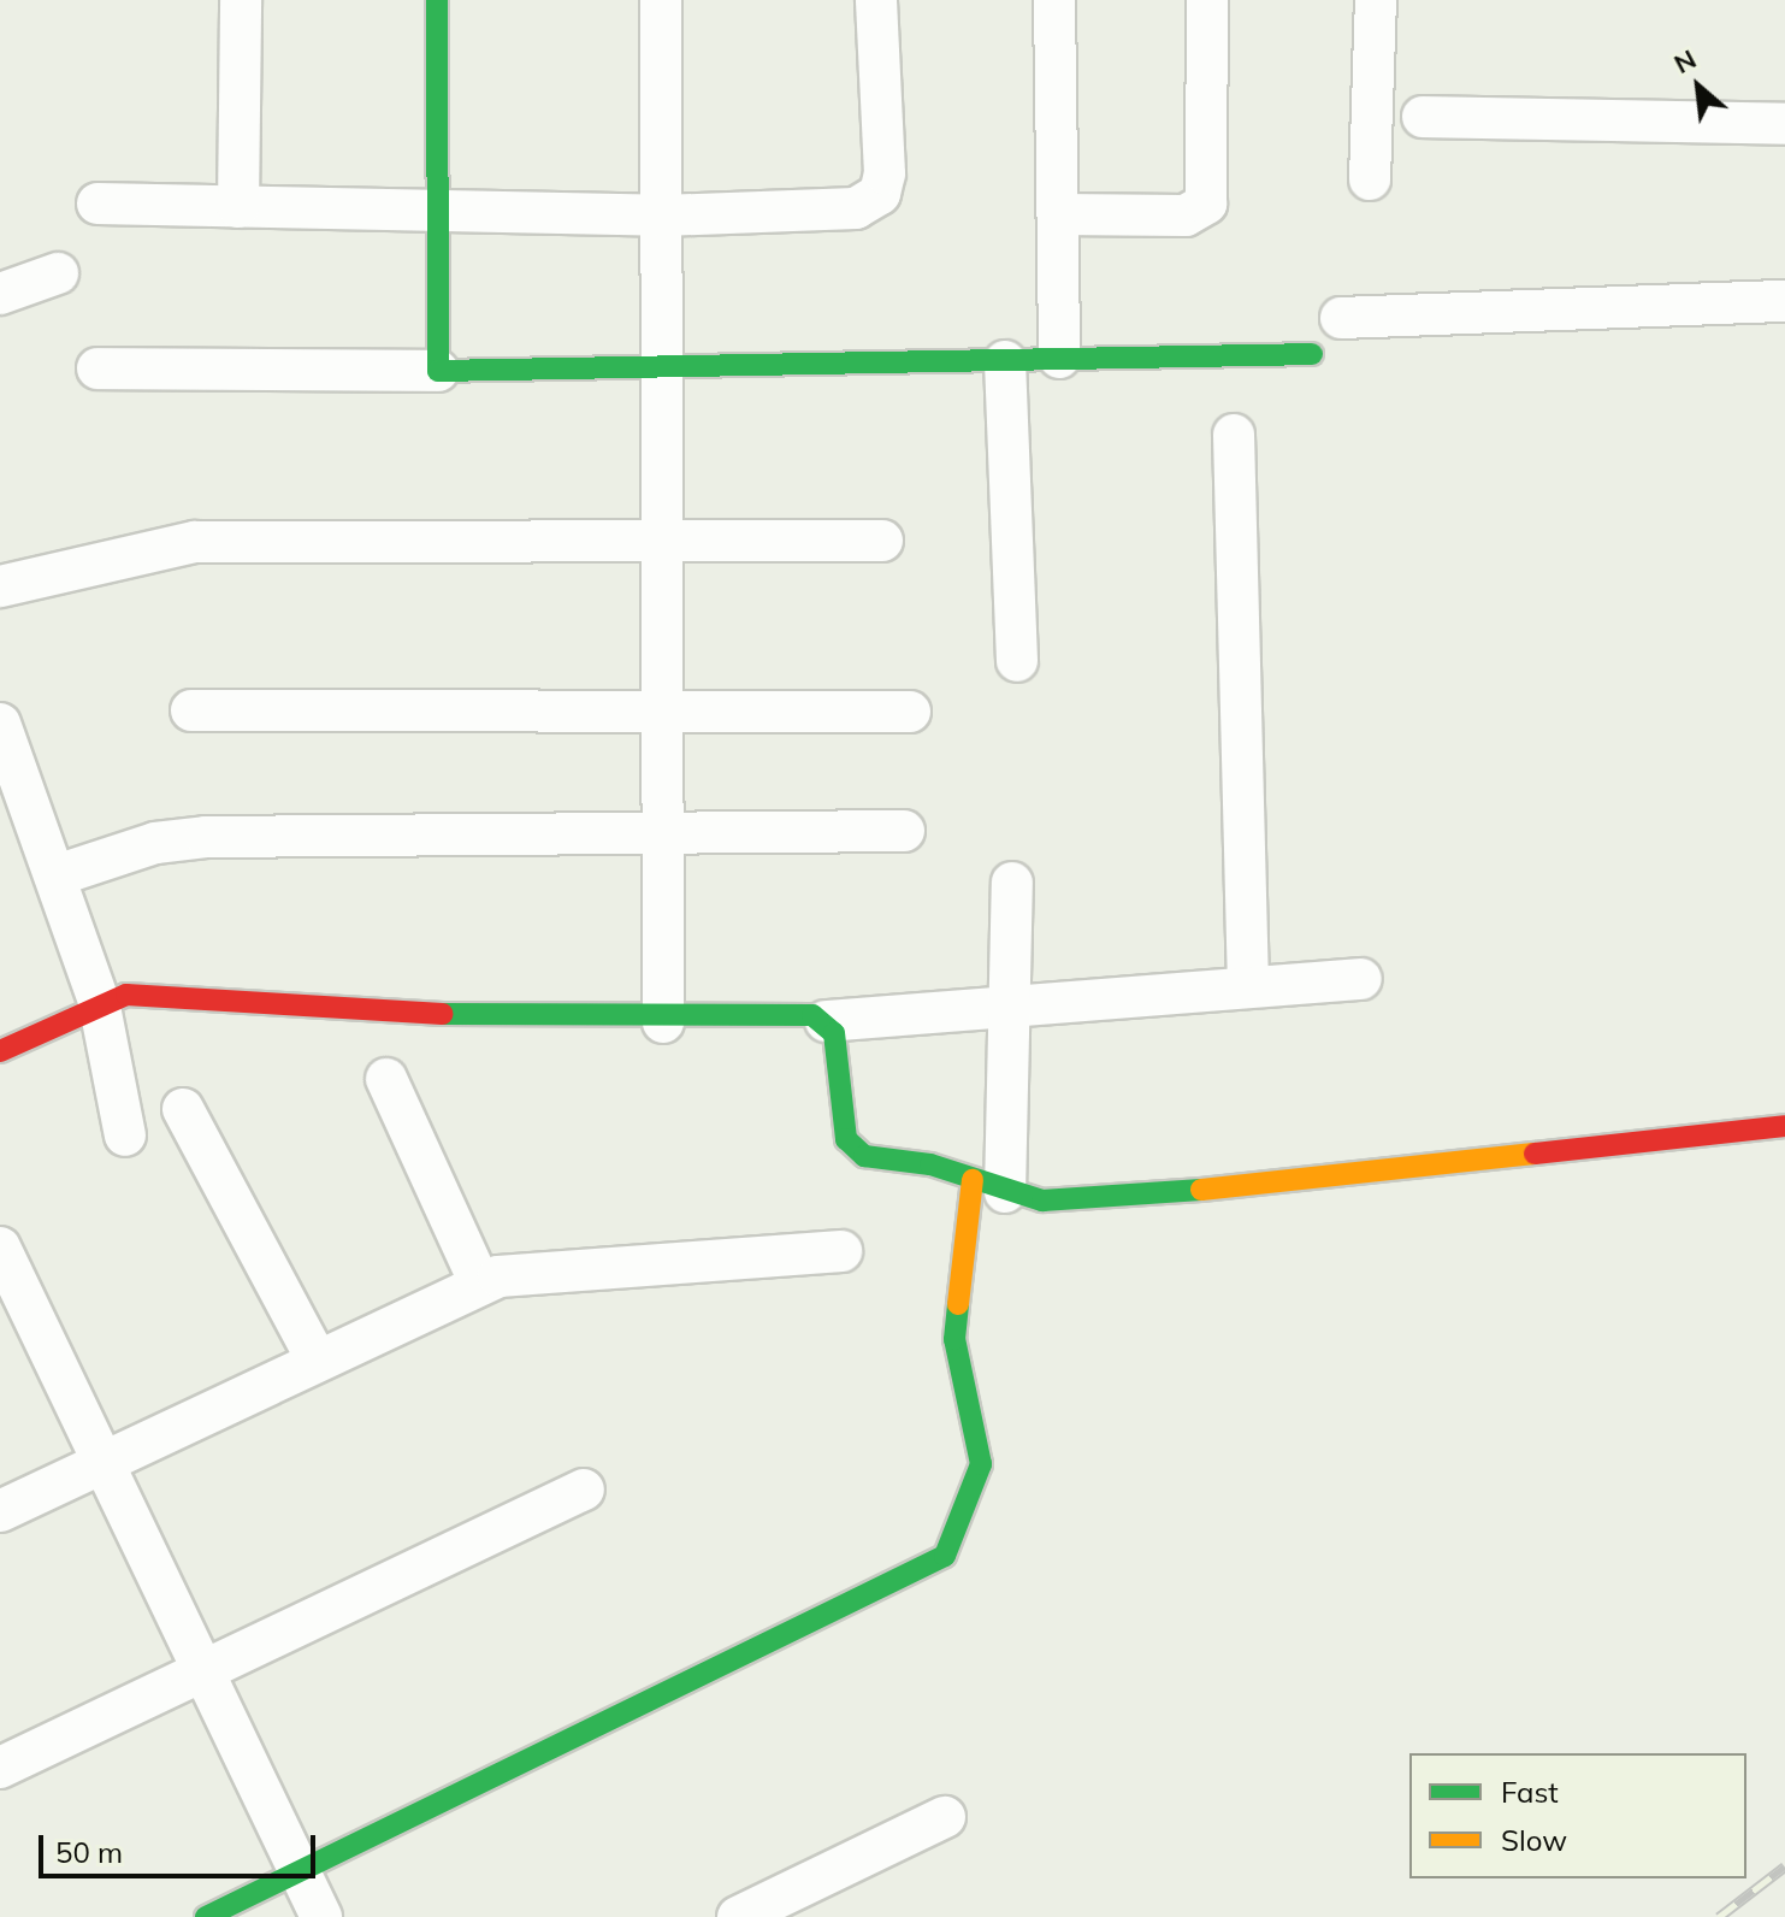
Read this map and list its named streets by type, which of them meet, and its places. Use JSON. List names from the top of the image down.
{
  "legend": ["Fast", "Slow"],
  "scale_bar": "50 m",
  "north": "top left"
}
